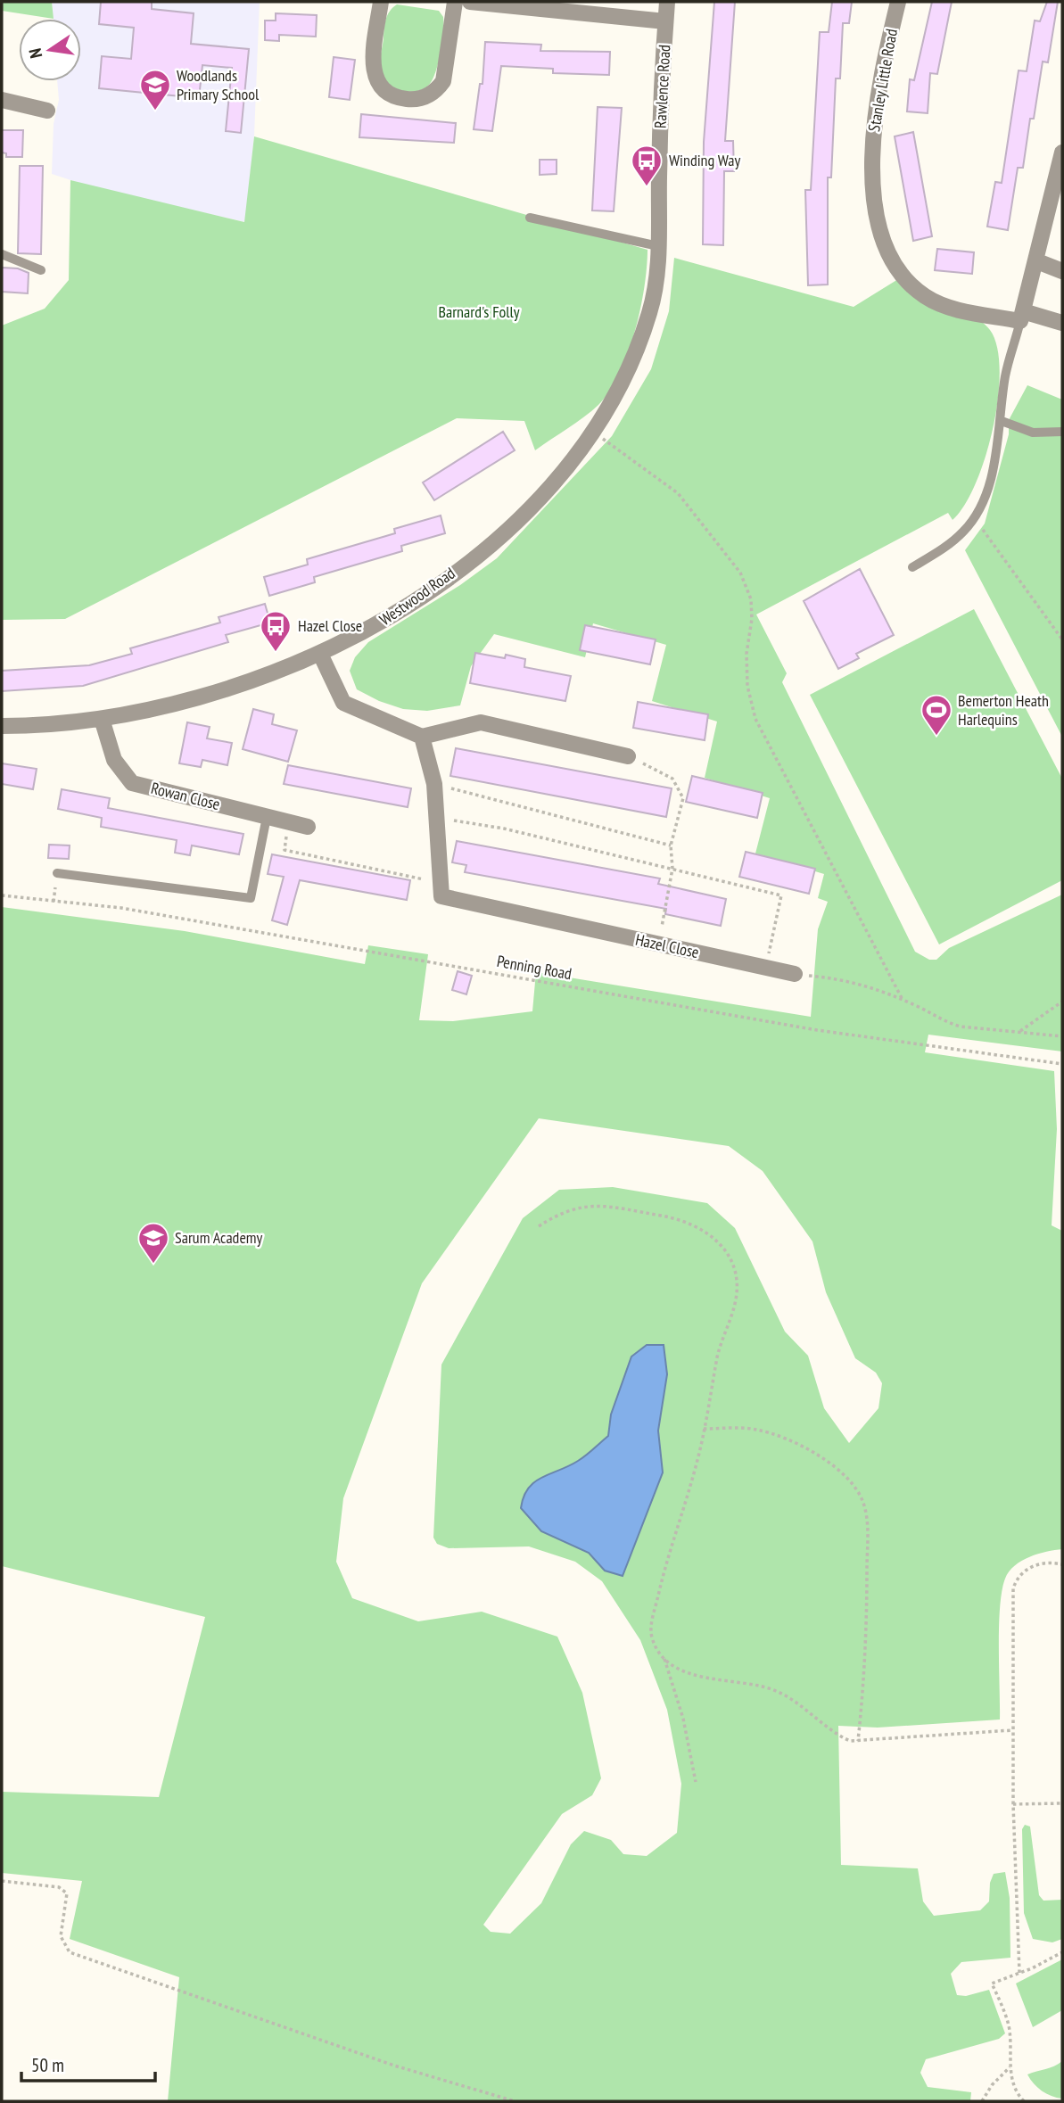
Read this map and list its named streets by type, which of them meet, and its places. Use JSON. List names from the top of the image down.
{
  "streets": {
    "street": [
      "Stanley Little Road",
      "Rawlence Road",
      "Westwood Road",
      "Rowan Close",
      "Hazel Close"
    ],
    "path": ["Penning Road"]
  },
  "crossings": [
    ["Rawlence Road", "Westwood Road"],
    ["Westwood Road", "Rowan Close"]
  ],
  "parks": ["Barnard's Folly"],
  "places": {
    "school or university": ["Woodlands Primary School", "Sarum Academy"],
    "bus stop": ["Winding Way", "Hazel Close"],
    "sports": ["Bemerton Heath Harlequins"]
  },
  "scale_bar": "50 m",
  "north": "left"
}
